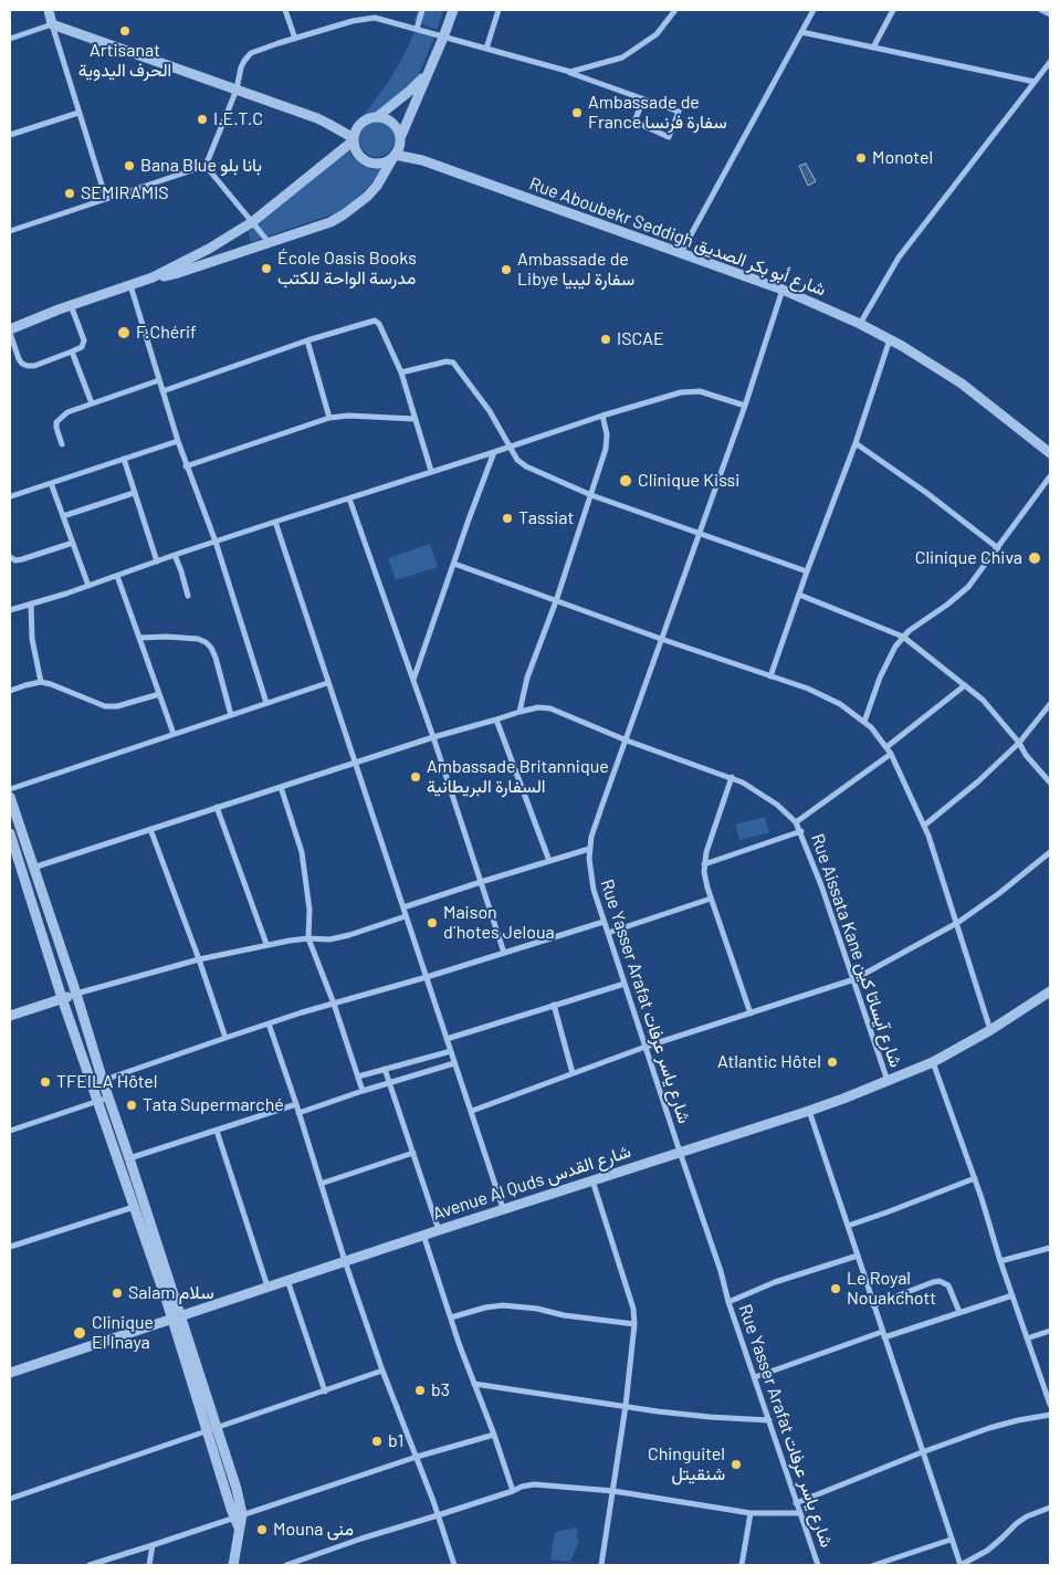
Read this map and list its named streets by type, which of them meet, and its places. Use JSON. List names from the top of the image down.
{
  "streets": {
    "street": [
      "Rue Aboubekr Seddigh شارع أبو بكر الصديق",
      "Rue Aissata Kane شارع آيساتا كين",
      "Rue Yasser Arafat شارع ياسر عرفات",
      "Avenue Al Quds شارع القدس"
    ]
  },
  "crossings": [
    ["Rue Aboubekr Seddigh شارع أبو بكر الصديق", "Rue Yasser Arafat شارع ياسر عرفات"],
    ["Rue Aissata Kane شارع آيساتا كين", "Rue Yasser Arafat شارع ياسر عرفات"],
    ["Rue Aissata Kane شارع آيساتا كين", "Avenue Al Quds شارع القدس"],
    ["Rue Yasser Arafat شارع ياسر عرفات", "Avenue Al Quds شارع القدس"]
  ],
  "places": [
    "Artisanat الحرف اليدوية",
    "Ambassade de France سفارة فرنسا",
    "I.E.T.C",
    "Monotel",
    "Bana Blue بانا بلو",
    "SEMIRAMIS",
    "École Oasis Books مدرسة الواحة للكتب",
    "Ambassade de Libye سفارة ليبيا",
    "F.Chérif",
    "ISCAE",
    "Clinique Kissi",
    "Tassiat",
    "Clinique Chiva",
    "Ambassade Britannique السفارة البريطانية",
    "Maison d´hotes Jeloua",
    "Atlantic Hôtel",
    "TFEILA Hôtel",
    "Tata Supermarché",
    "Le Royal Nouakchott",
    "Salam سلام",
    "Clinique El Inaya",
    "b3",
    "b1",
    "Chinguitel شنقيتل",
    "Mouna منى"
  ]
}
